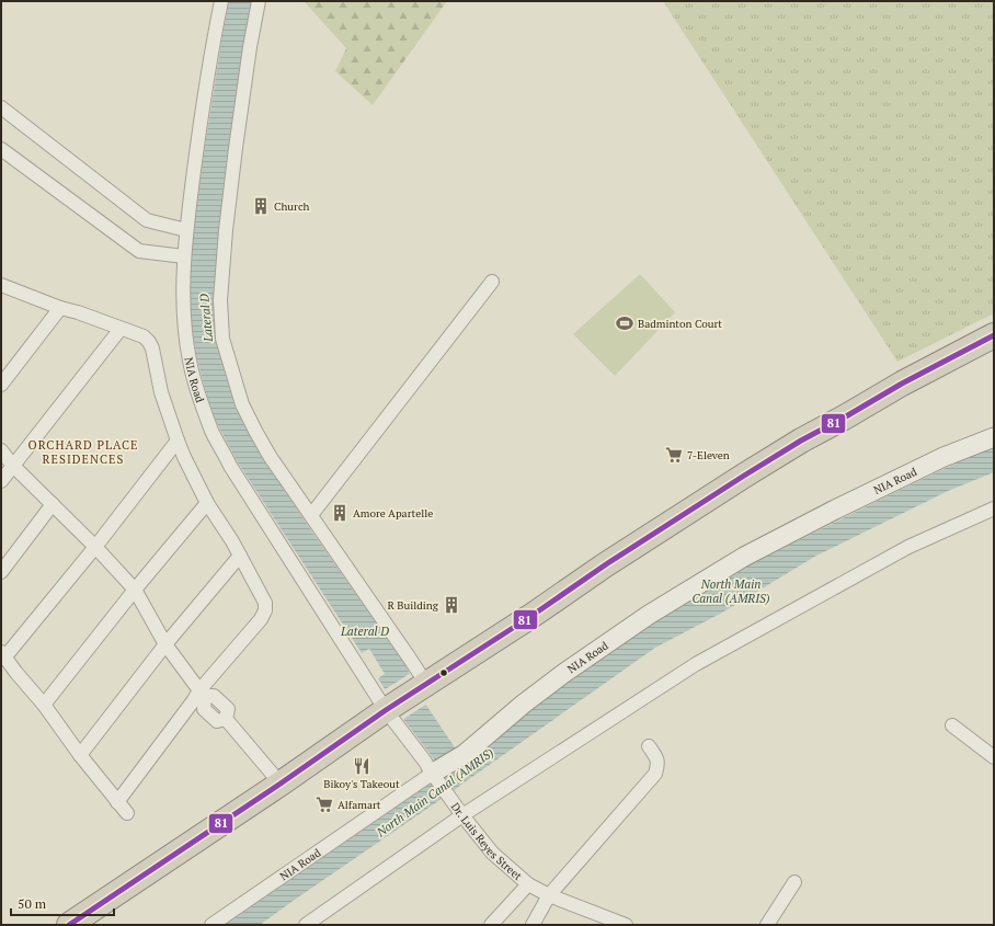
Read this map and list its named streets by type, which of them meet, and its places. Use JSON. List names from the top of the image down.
{
  "streets": {
    "street": ["NIA Road", "Dr. Luis Reyes Street"]
  },
  "crossings": [
    ["NIA Road", "Dr. Luis Reyes Street"]
  ],
  "districts": ["ORCHARD PLACE RESIDENCES"],
  "water": ["Lateral D", "North Main Canal (AMRIS)"],
  "places": {
    "building": ["Church", "Amore Apartelle", "R Building"],
    "sports": ["Badminton Court"],
    "supermarket": ["7-Eleven", "Alfamart"],
    "restaurant": ["Bikoy's Takeout"]
  },
  "lines": ["transit line 81"],
  "scale_bar": "50 m"
}
